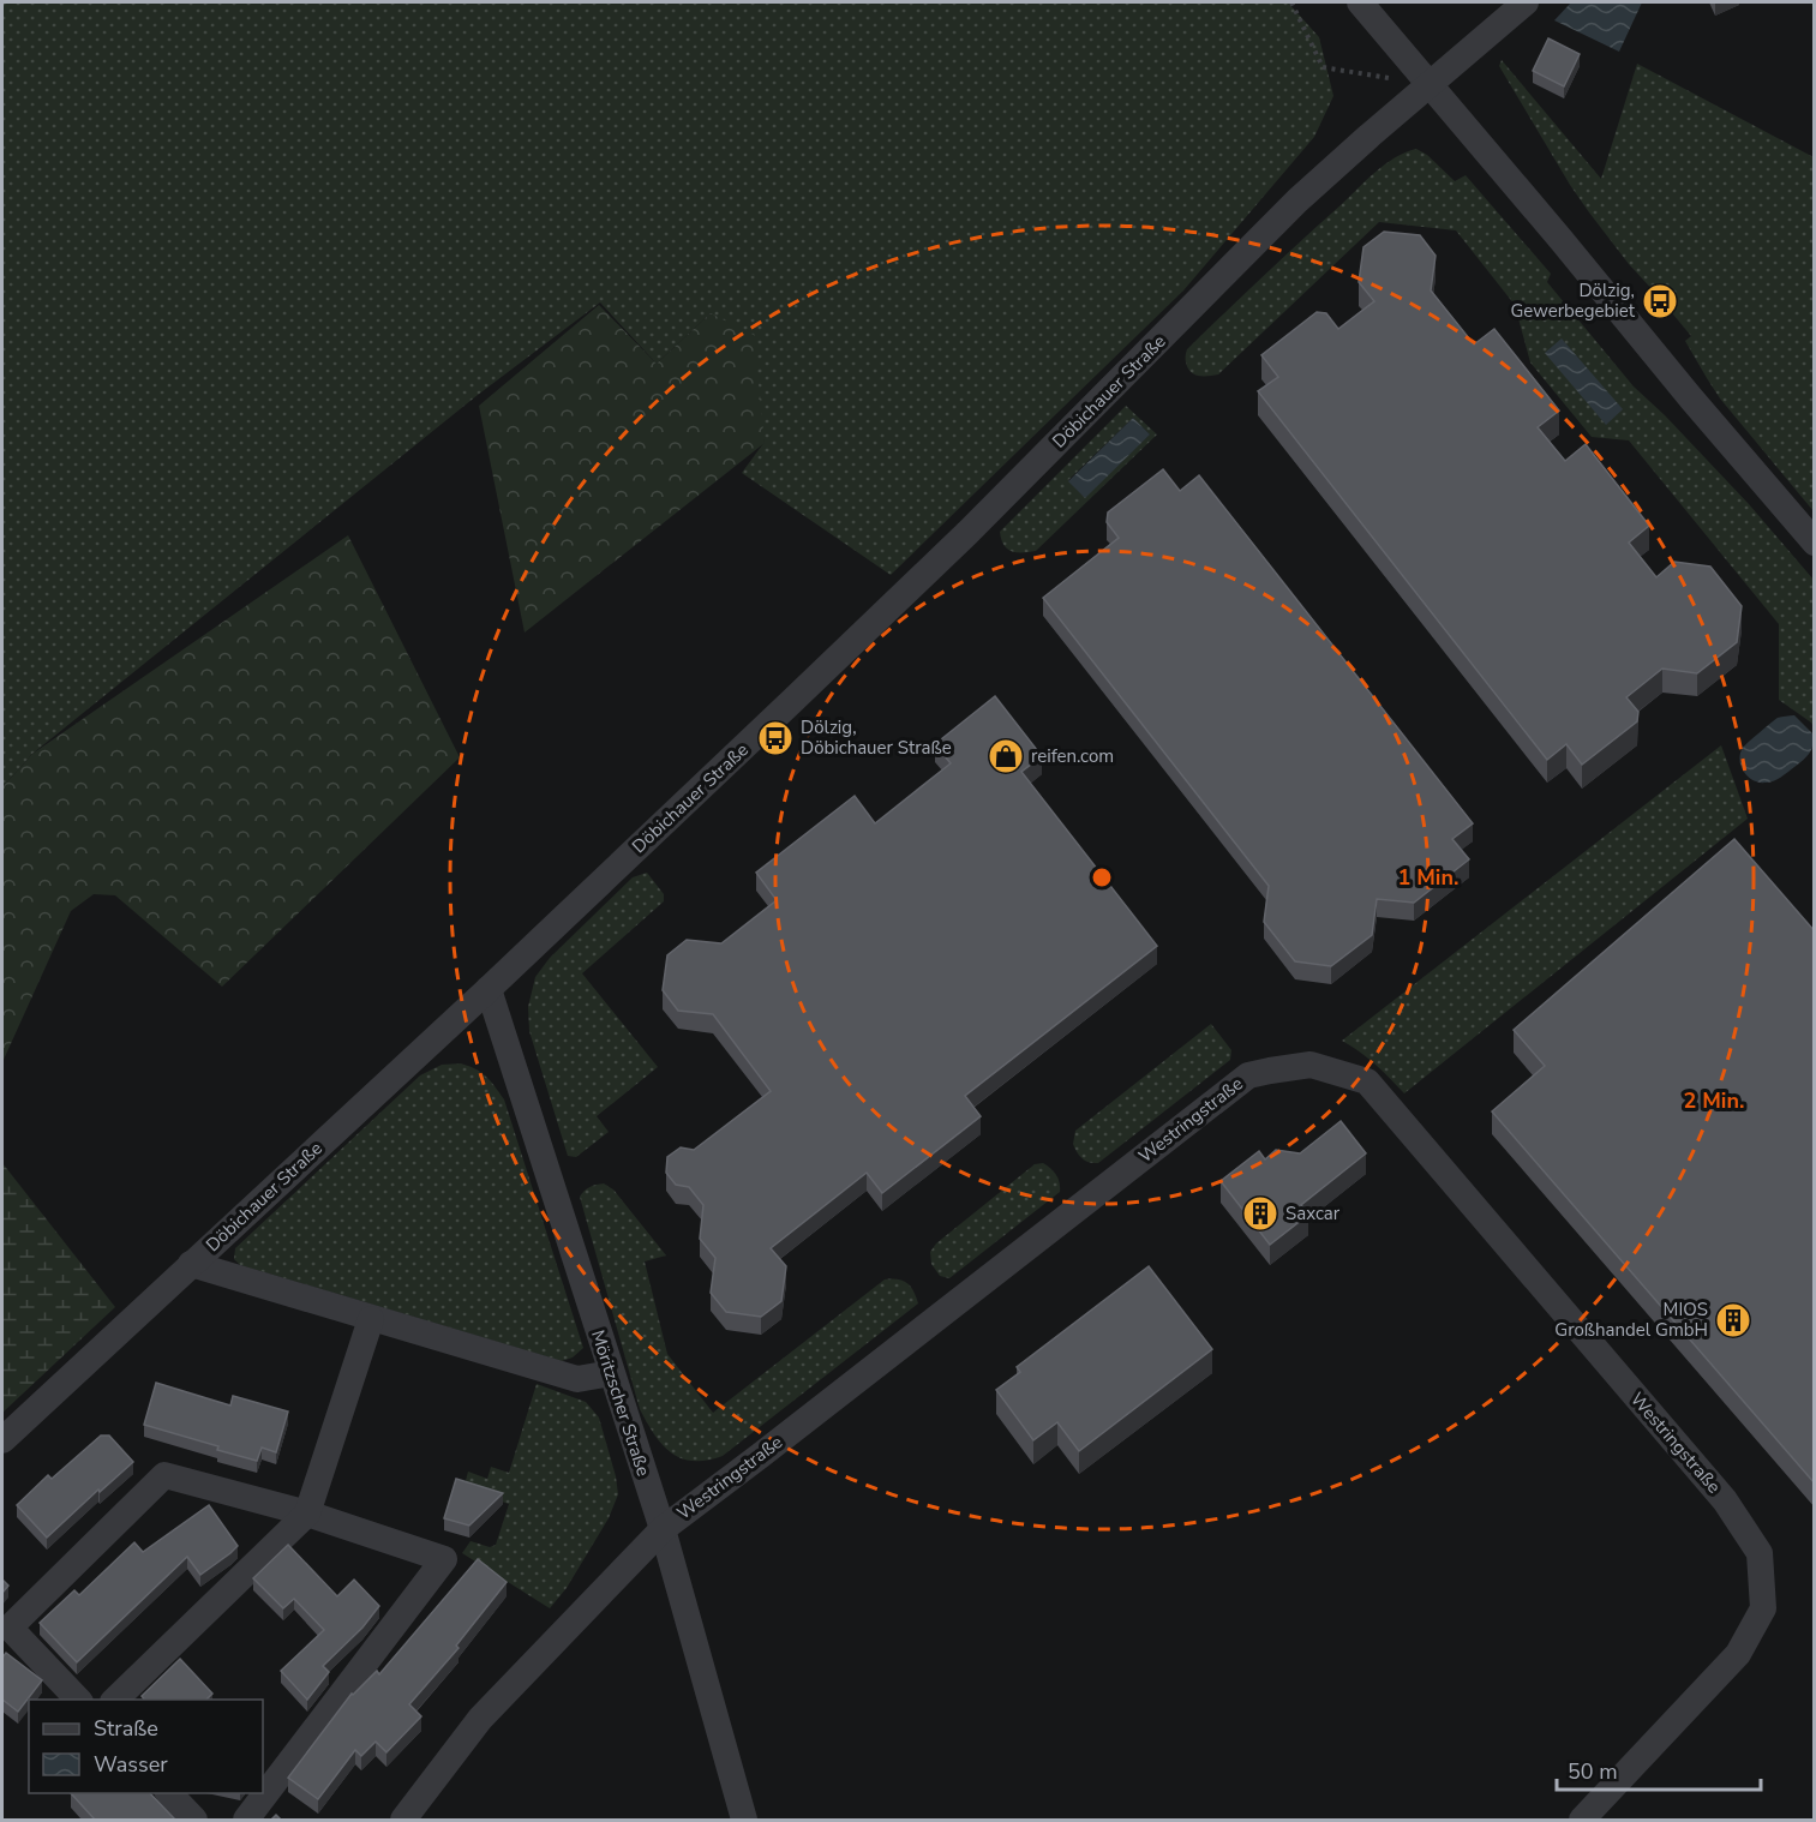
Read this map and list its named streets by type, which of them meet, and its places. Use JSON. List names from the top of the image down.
{
  "streets": {
    "street": ["Döbichauer Straße", "Westringstraße", "Möritzscher Straße"]
  },
  "crossings": [
    ["Döbichauer Straße", "Möritzscher Straße"],
    ["Westringstraße", "Möritzscher Straße"]
  ],
  "places": {
    "bus stop": ["Dölzig, Gewerbegebiet", "Dölzig, Döbichauer Straße"],
    "shop": ["reifen.com"],
    "building": ["Saxcar", "MIOS Großhandel GmbH"]
  },
  "legend": ["Straße", "Wasser"],
  "scale_bar": "50 m",
  "rings": ["1 Min.", "2 Min."]
}
